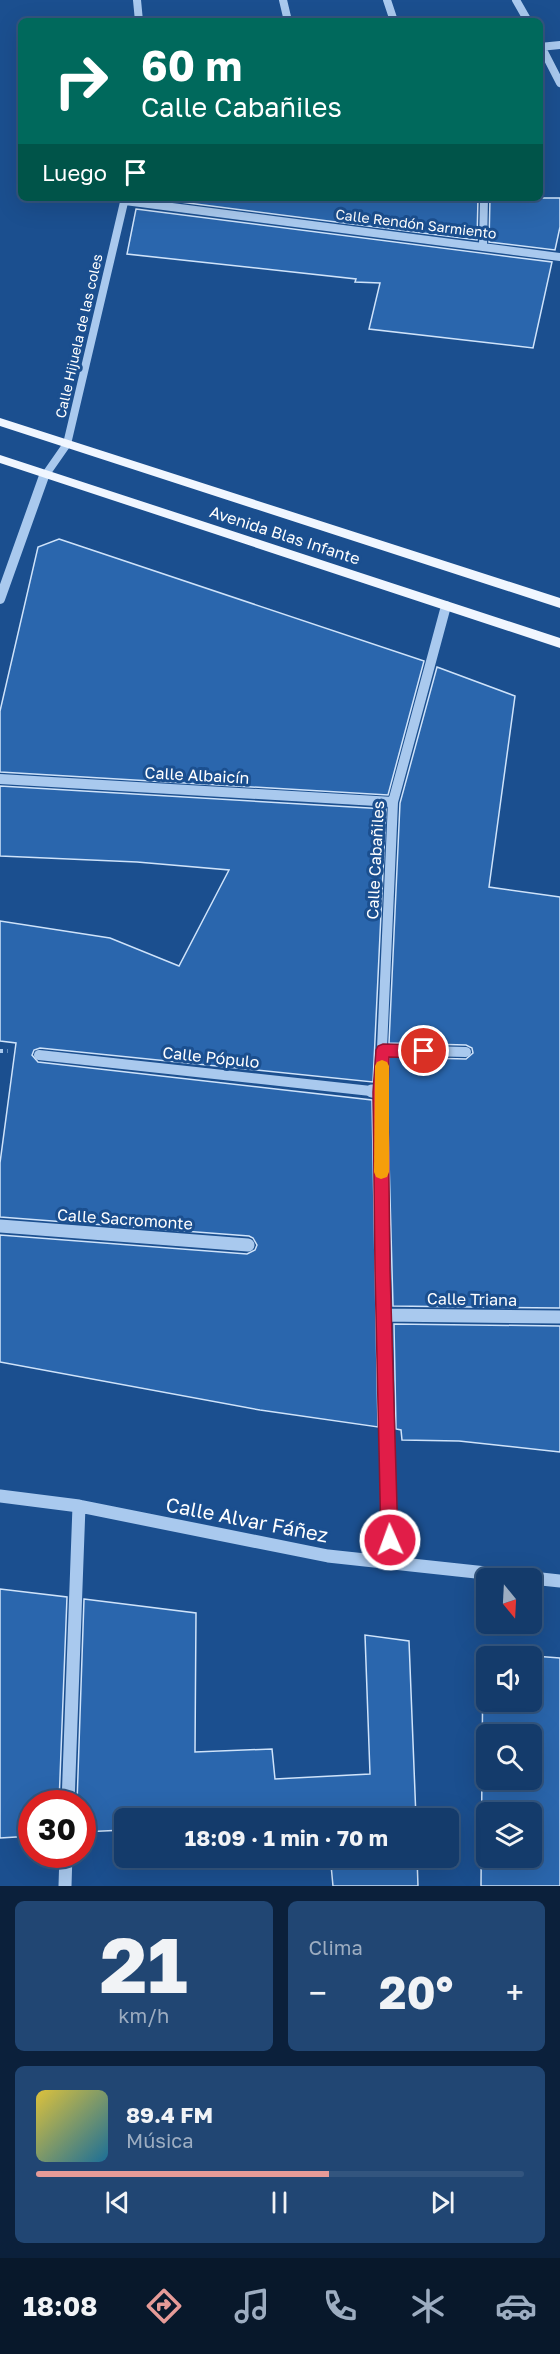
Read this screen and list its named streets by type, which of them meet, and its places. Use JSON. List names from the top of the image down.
{
  "streets": {
    "main road": ["Avenida Blas Infante"],
    "street": [
      "Calle Rendón Sarmiento",
      "Calle Hijuela de las coles",
      "Calle Albaicín",
      "Calle Cabañiles",
      "Calle Pópulo",
      "Calle Sacromonte",
      "Calle Triana",
      "Calle Alvar Fáñez"
    ]
  },
  "crossings": [
    ["Calle Hijuela de las coles", "Avenida Blas Infante"],
    ["Avenida Blas Infante", "Calle Cabañiles"],
    ["Calle Albaicín", "Calle Cabañiles"],
    ["Calle Cabañiles", "Calle Pópulo"],
    ["Calle Cabañiles", "Calle Triana"],
    ["Calle Cabañiles", "Calle Alvar Fáñez"]
  ],
  "north": "bottom",
  "page": {
    "turn": ["60 m", "Calle Cabañiles"],
    "then": "Luego",
    "limit": "30",
    "trip": "18:09 · 1 min · 70 m",
    "tile": [
      ["21", "km/h"],
      "Clima"
    ],
    "heat": ["−", "20°", "+"],
    "song": ["89.4 FM", "Música"],
    "tabs": "18:08"
  }
}
